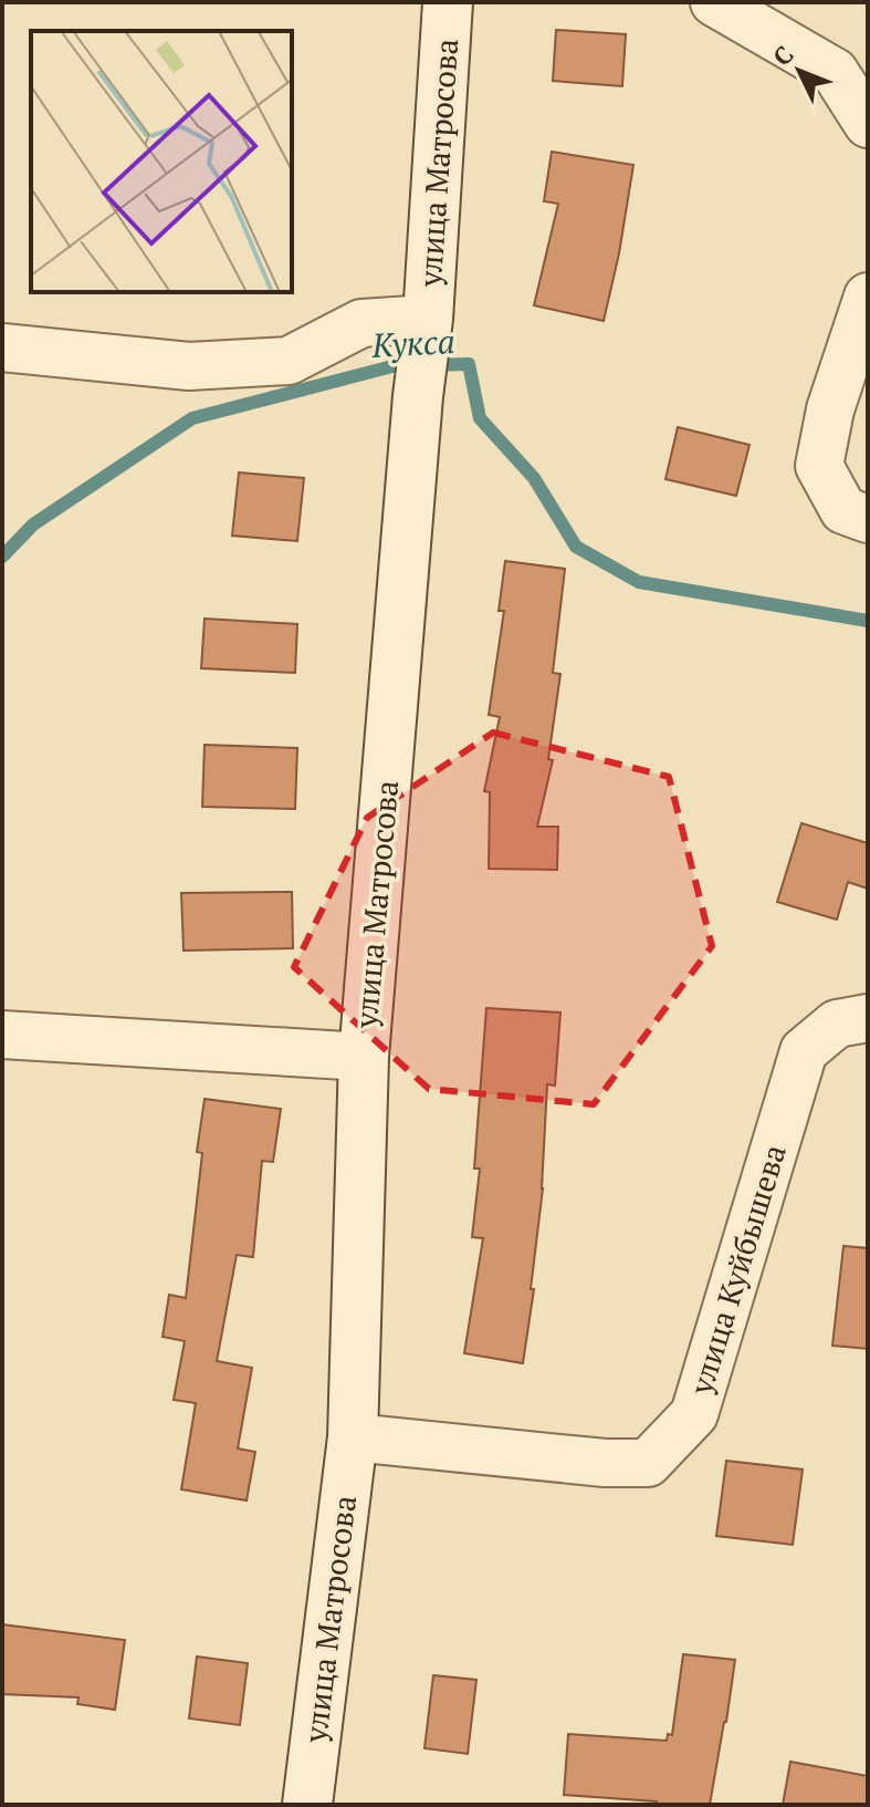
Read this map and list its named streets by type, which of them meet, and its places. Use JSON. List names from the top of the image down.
{
  "streets": {
    "street": ["улица Матросова", "улица Куйбышева"]
  },
  "crossings": [
    ["улица Матросова", "улица Куйбышева"]
  ],
  "water": ["Кукса"],
  "north": "top left"
}
